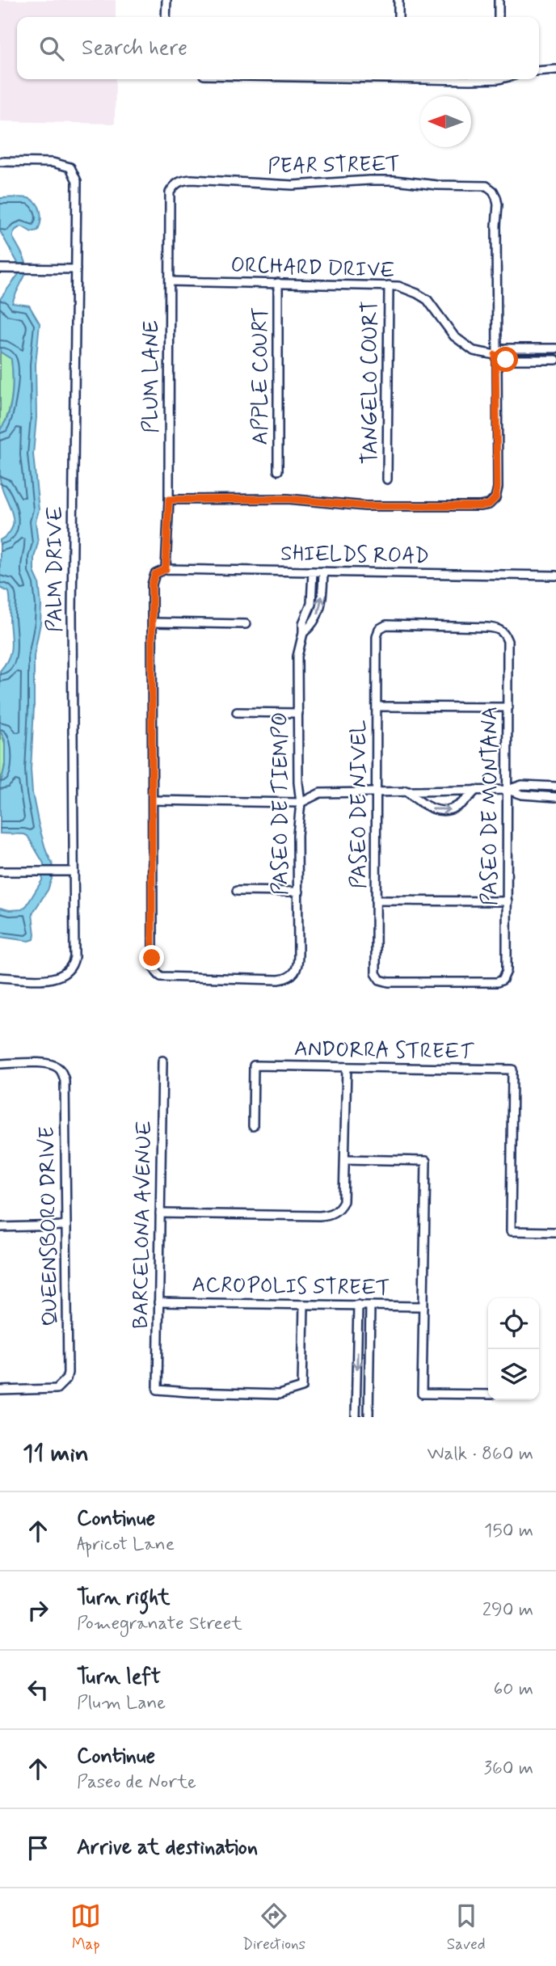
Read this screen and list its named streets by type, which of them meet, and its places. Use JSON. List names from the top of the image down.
{
  "streets": {
    "street": [
      "PEAR STREET",
      "ORCHARD DRIVE",
      "APPLE COURT",
      "PLUM LANE",
      "TANGELO COURT",
      "SHIELDS ROAD",
      "PALM DRIVE",
      "PASEO DE TIEMPO",
      "PASEO DE NIVEL",
      "PASEO DE MONTANA",
      "ANDORRA STREET",
      "BARCELONA AVENUE",
      "QUEENSBORO DRIVE",
      "ACROPOLIS STREET"
    ]
  },
  "crossings": [
    ["PEAR STREET", "ORCHARD DRIVE"],
    ["PEAR STREET", "PLUM LANE"],
    ["ORCHARD DRIVE", "APPLE COURT"],
    ["ORCHARD DRIVE", "PLUM LANE"],
    ["ORCHARD DRIVE", "TANGELO COURT"],
    ["PLUM LANE", "SHIELDS ROAD"],
    ["SHIELDS ROAD", "PASEO DE TIEMPO"],
    ["PASEO DE NIVEL", "PASEO DE MONTANA"],
    ["BARCELONA AVENUE", "ACROPOLIS STREET"]
  ],
  "north": "left",
  "page": {
    "search": "Search here",
    "heading": ["11 min", "Walk · 860 m"],
    "list": [
      ["Continue", "Apricot Lane", "150 m"],
      ["Turn right", "Pomegranate Street", "290 m"],
      ["Turn left", "Plum Lane", "60 m"],
      ["Continue", "Paseo de Norte", "360 m"],
      "Arrive at destination"
    ],
    "nav": ["Map", "Directions", "Saved"]
  }
}
